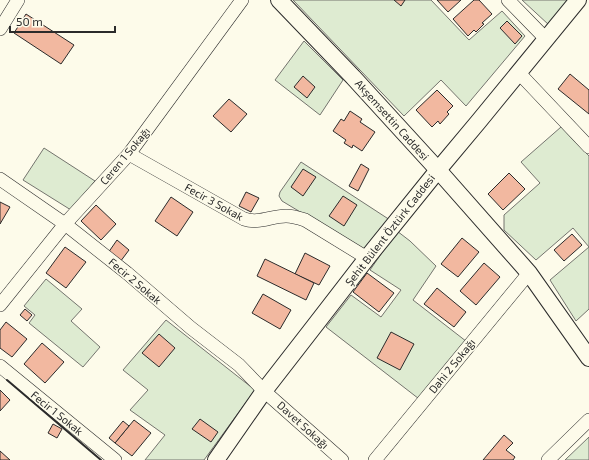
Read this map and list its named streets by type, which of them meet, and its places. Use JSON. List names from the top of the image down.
{
  "streets": {
    "street": [
      "Akşemsettin Caddesi",
      "Ceren 1 Sokağı",
      "Fecir 3 Sokak",
      "Şehit Bülent Öztürk Caddesi",
      "Fecir 2 Sokak",
      "Dahi 2 Sokağı",
      "Fecir 1 Sokak",
      "Davet Sokağı"
    ]
  },
  "crossings": [
    ["Akşemsettin Caddesi", "Şehit Bülent Öztürk Caddesi"],
    ["Akşemsettin Caddesi", "Dahi 2 Sokağı"],
    ["Ceren 1 Sokağı", "Fecir 3 Sokak"],
    ["Ceren 1 Sokağı", "Fecir 2 Sokak"],
    ["Fecir 3 Sokak", "Şehit Bülent Öztürk Caddesi"],
    ["Şehit Bülent Öztürk Caddesi", "Fecir 2 Sokak"],
    ["Şehit Bülent Öztürk Caddesi", "Davet Sokağı"],
    ["Fecir 2 Sokak", "Davet Sokağı"]
  ],
  "scale_bar": "50 m"
}
